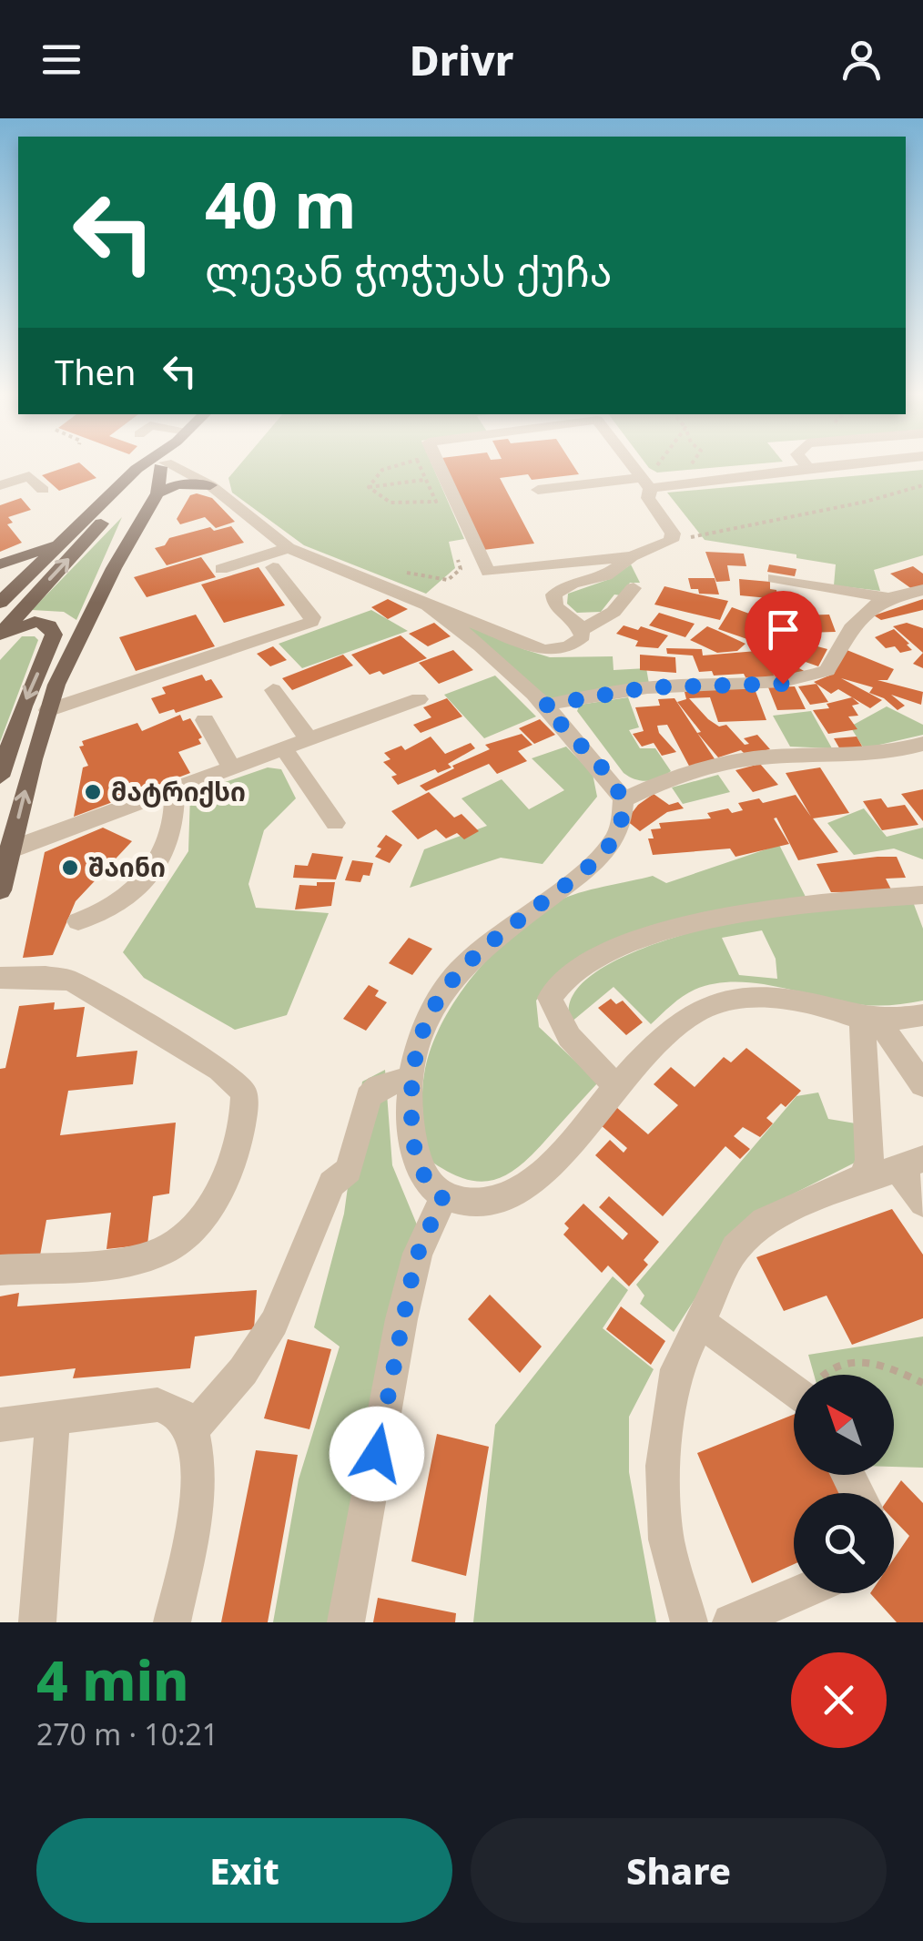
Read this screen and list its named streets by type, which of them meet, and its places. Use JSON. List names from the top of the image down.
{
  "places": ["მატრიქსი", "შაინი"],
  "north": "top left",
  "page": {
    "header": "Drivr",
    "turn": ["40 m", "ლევან ჭოჭუას ქუჩა"],
    "then": "Then",
    "heading": ["4 min", "270 m · 10:21"],
    "buttons": ["Exit", "Share"]
  }
}
